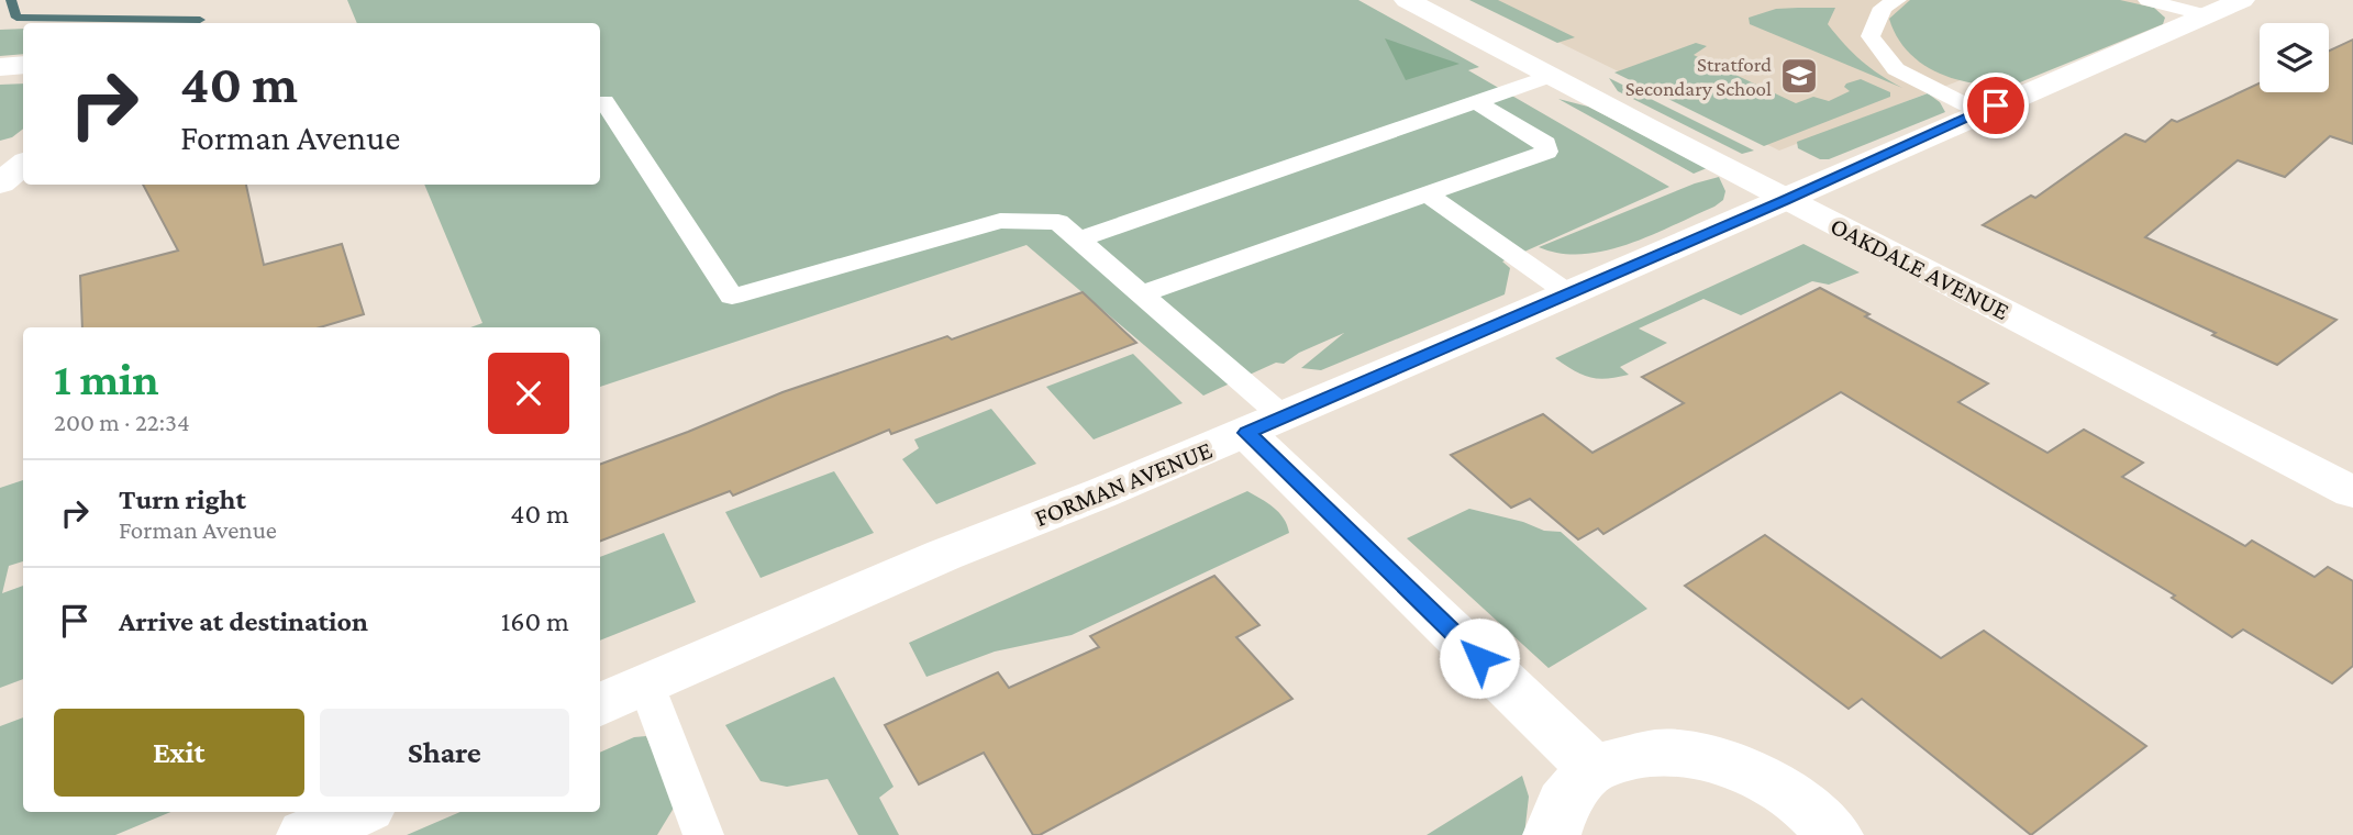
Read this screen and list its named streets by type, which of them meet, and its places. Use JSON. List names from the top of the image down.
{
  "streets": {
    "street": ["OAKDALE AVENUE", "FORMAN AVENUE"]
  },
  "crossings": [
    ["OAKDALE AVENUE", "FORMAN AVENUE"]
  ],
  "places": {
    "school or university": ["Stratford Secondary School"]
  },
  "page": {
    "turn": ["40 m", "Forman Avenue"],
    "heading": ["1 min", "200 m · 22:34"],
    "list": [
      {
        "name": "Turn right",
        "note": "Forman Avenue",
        "value": "40 m"
      },
      {
        "name": "Arrive at destination",
        "value": "160 m"
      }
    ],
    "buttons": ["Exit", "Share"]
  }
}
